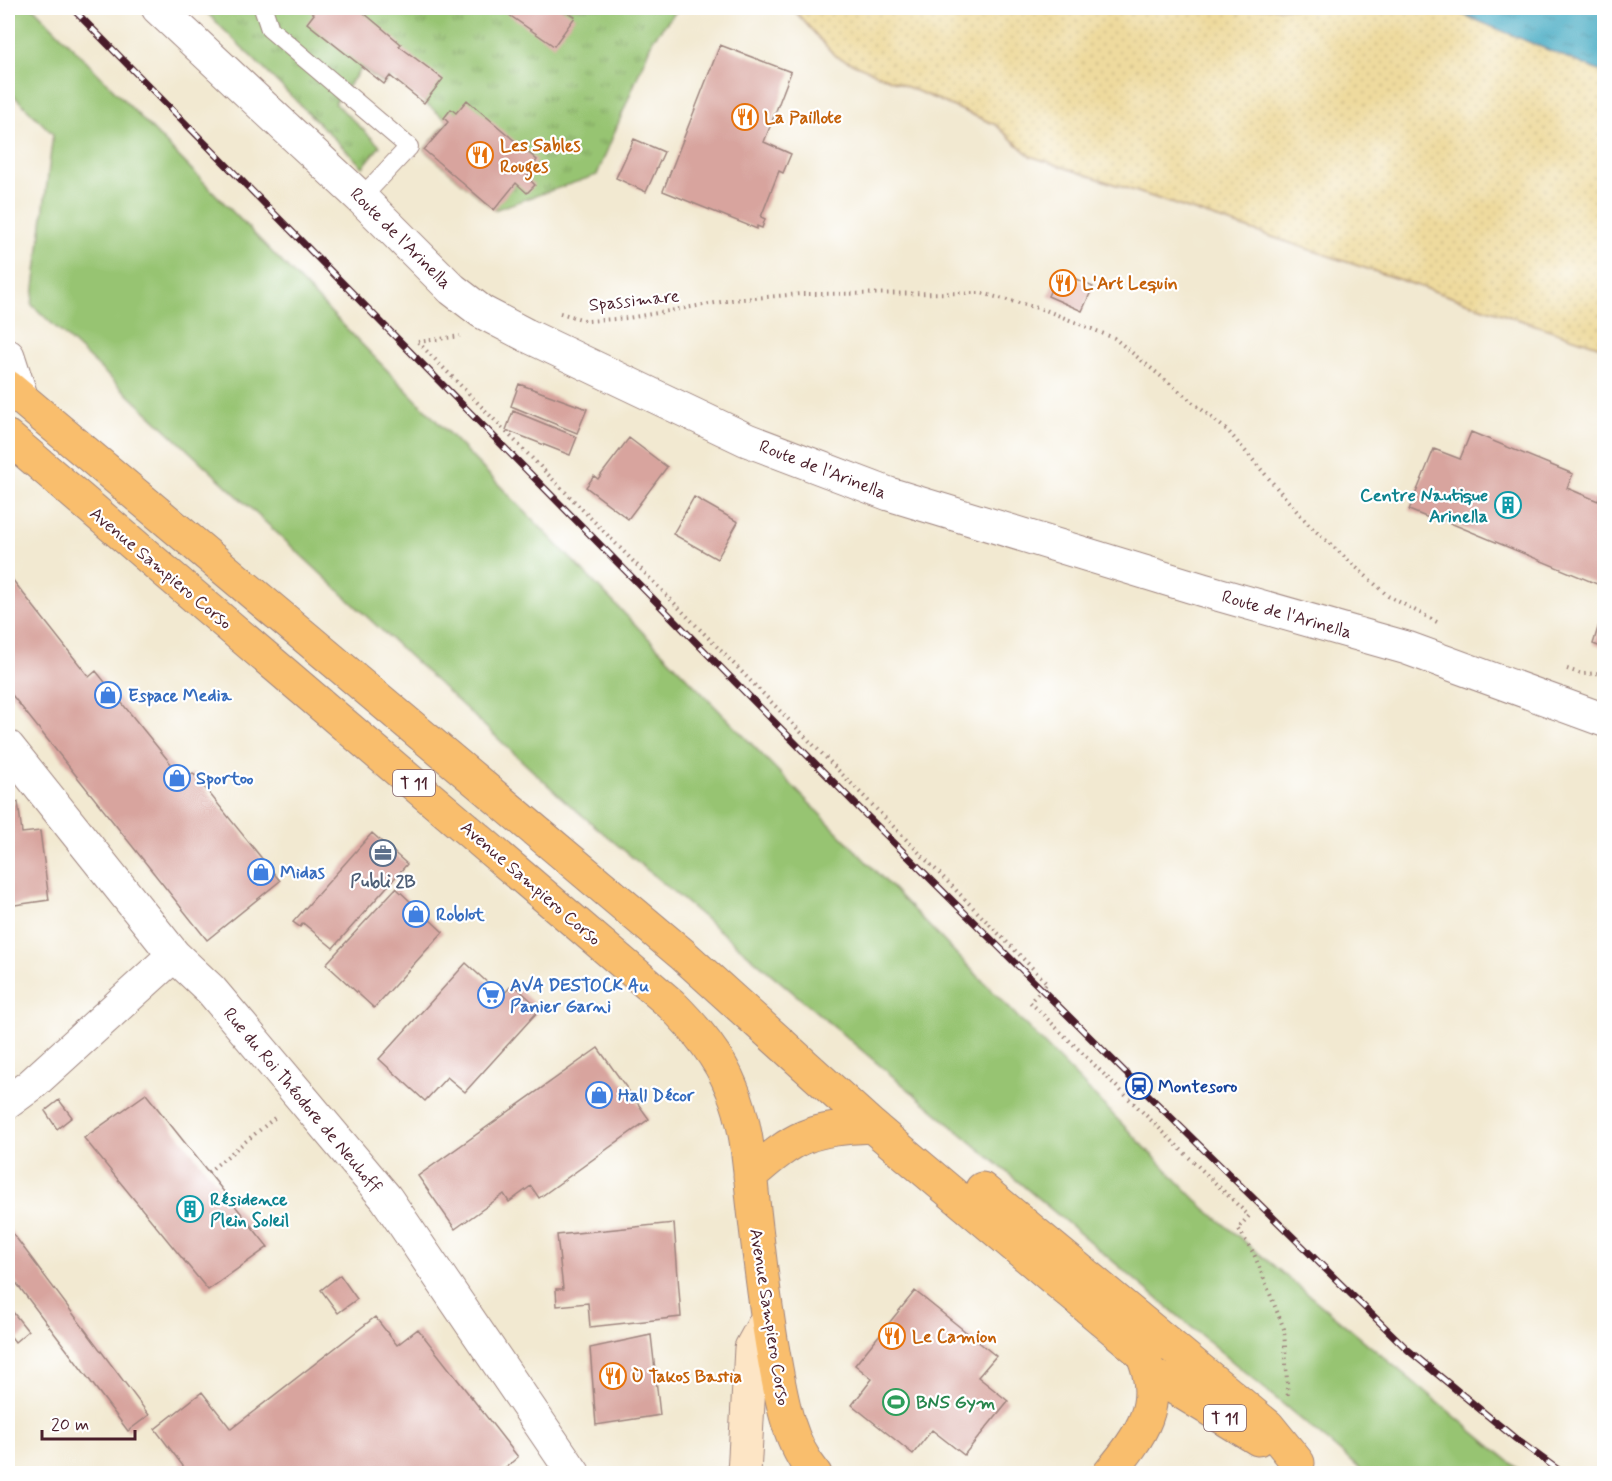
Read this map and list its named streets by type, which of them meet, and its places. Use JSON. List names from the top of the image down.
{
  "streets": {
    "main road": ["Avenue Sampiero Corso", "T 11"],
    "street": ["Route de l'Arinella", "Rue du Roi Théodore de Neuhoff"],
    "path": ["Spassimare"]
  },
  "places": {
    "restaurant": [
      "La Paillote",
      "Les Sables Rouges",
      "L'Art Lequin",
      "Le Camion",
      "Ù Takos Bastia"
    ],
    "building": ["Centre Nautique Arinella", "Résidence Plein Soleil"],
    "shop": [
      "Espace Media",
      "Sportoo",
      "Midas",
      "Roblot",
      "Hall Décor"
    ],
    "office": ["Publi 2B"],
    "supermarket": ["AVA DESTOCK Au Panier Garni"],
    "station": ["Montesoro"],
    "sports": ["BNS Gym"]
  },
  "scale_bar": "20 m"
}
